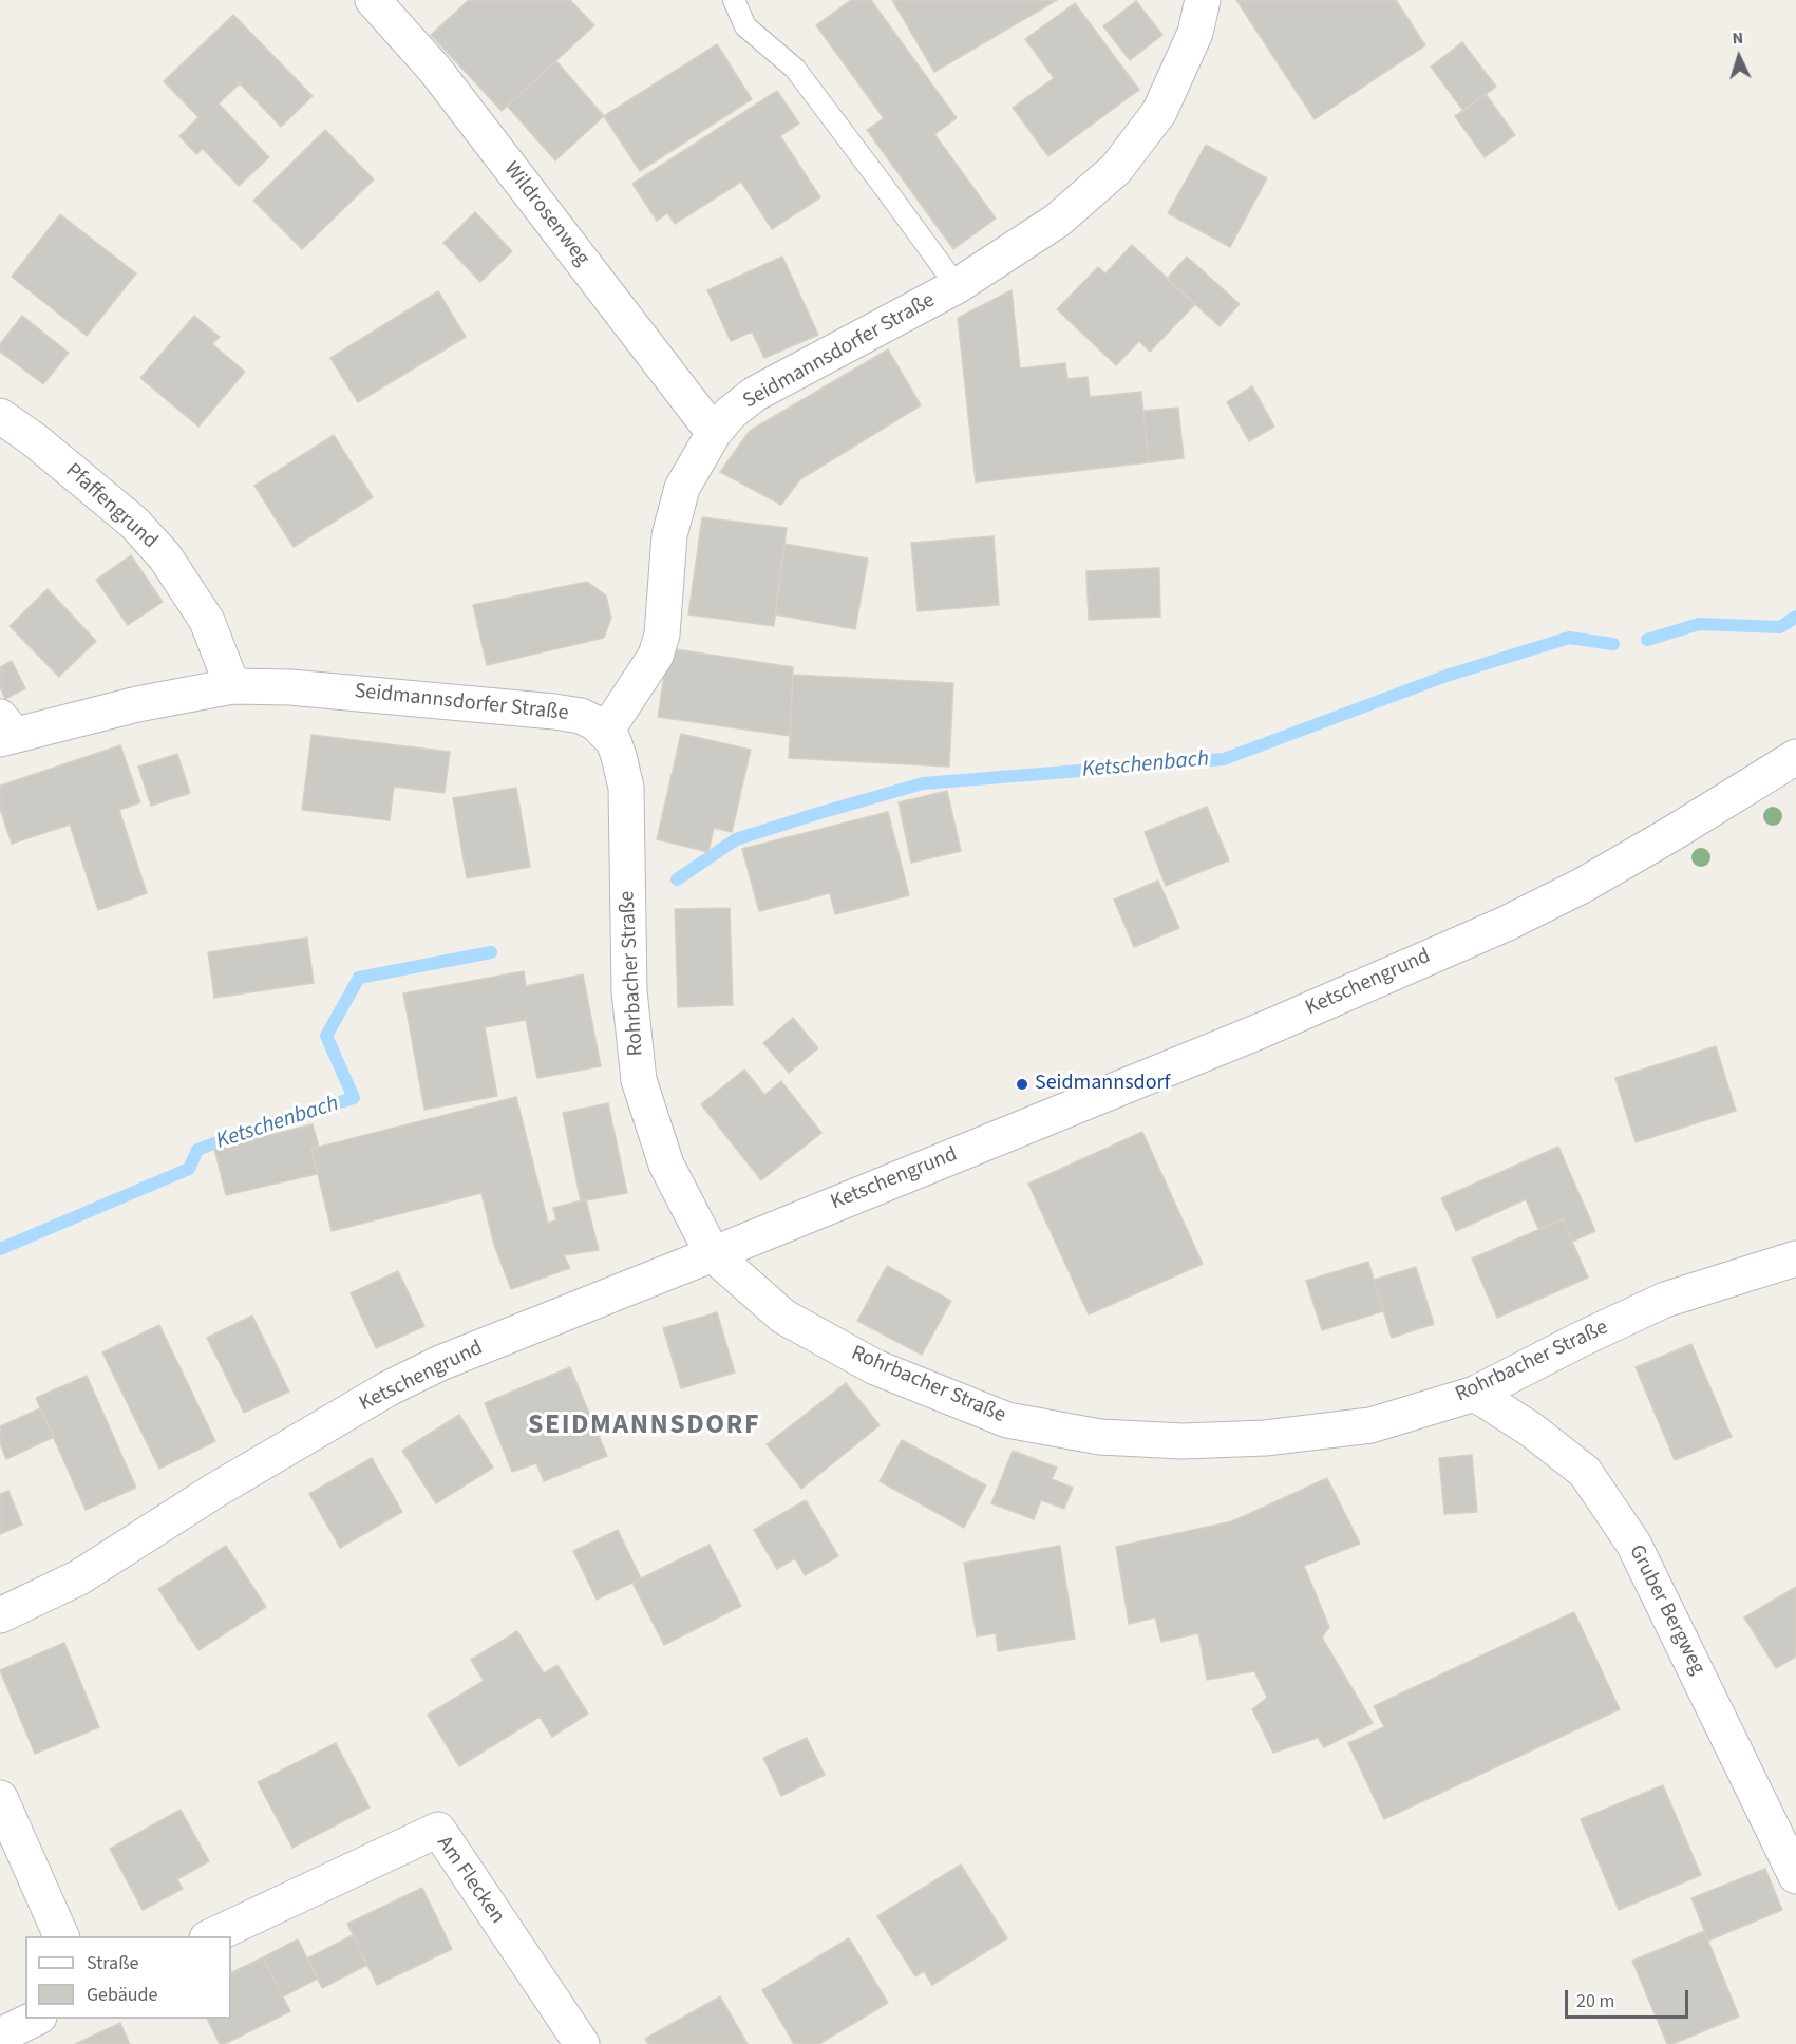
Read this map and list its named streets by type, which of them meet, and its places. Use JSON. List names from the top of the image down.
{
  "streets": {
    "street": [
      "Wildrosenweg",
      "Seidmannsdorfer Straße",
      "Pfaffengrund",
      "Rohrbacher Straße",
      "Ketschengrund",
      "Gruber Bergweg",
      "Am Flecken"
    ]
  },
  "crossings": [
    ["Wildrosenweg", "Seidmannsdorfer Straße"],
    ["Seidmannsdorfer Straße", "Pfaffengrund"],
    ["Seidmannsdorfer Straße", "Rohrbacher Straße"],
    ["Rohrbacher Straße", "Ketschengrund"],
    ["Rohrbacher Straße", "Gruber Bergweg"]
  ],
  "districts": ["SEIDMANNSDORF"],
  "water": ["Ketschenbach"],
  "places": ["Seidmannsdorf"],
  "legend": ["Straße", "Gebäude"],
  "scale_bar": "20 m",
  "north": "top"
}
